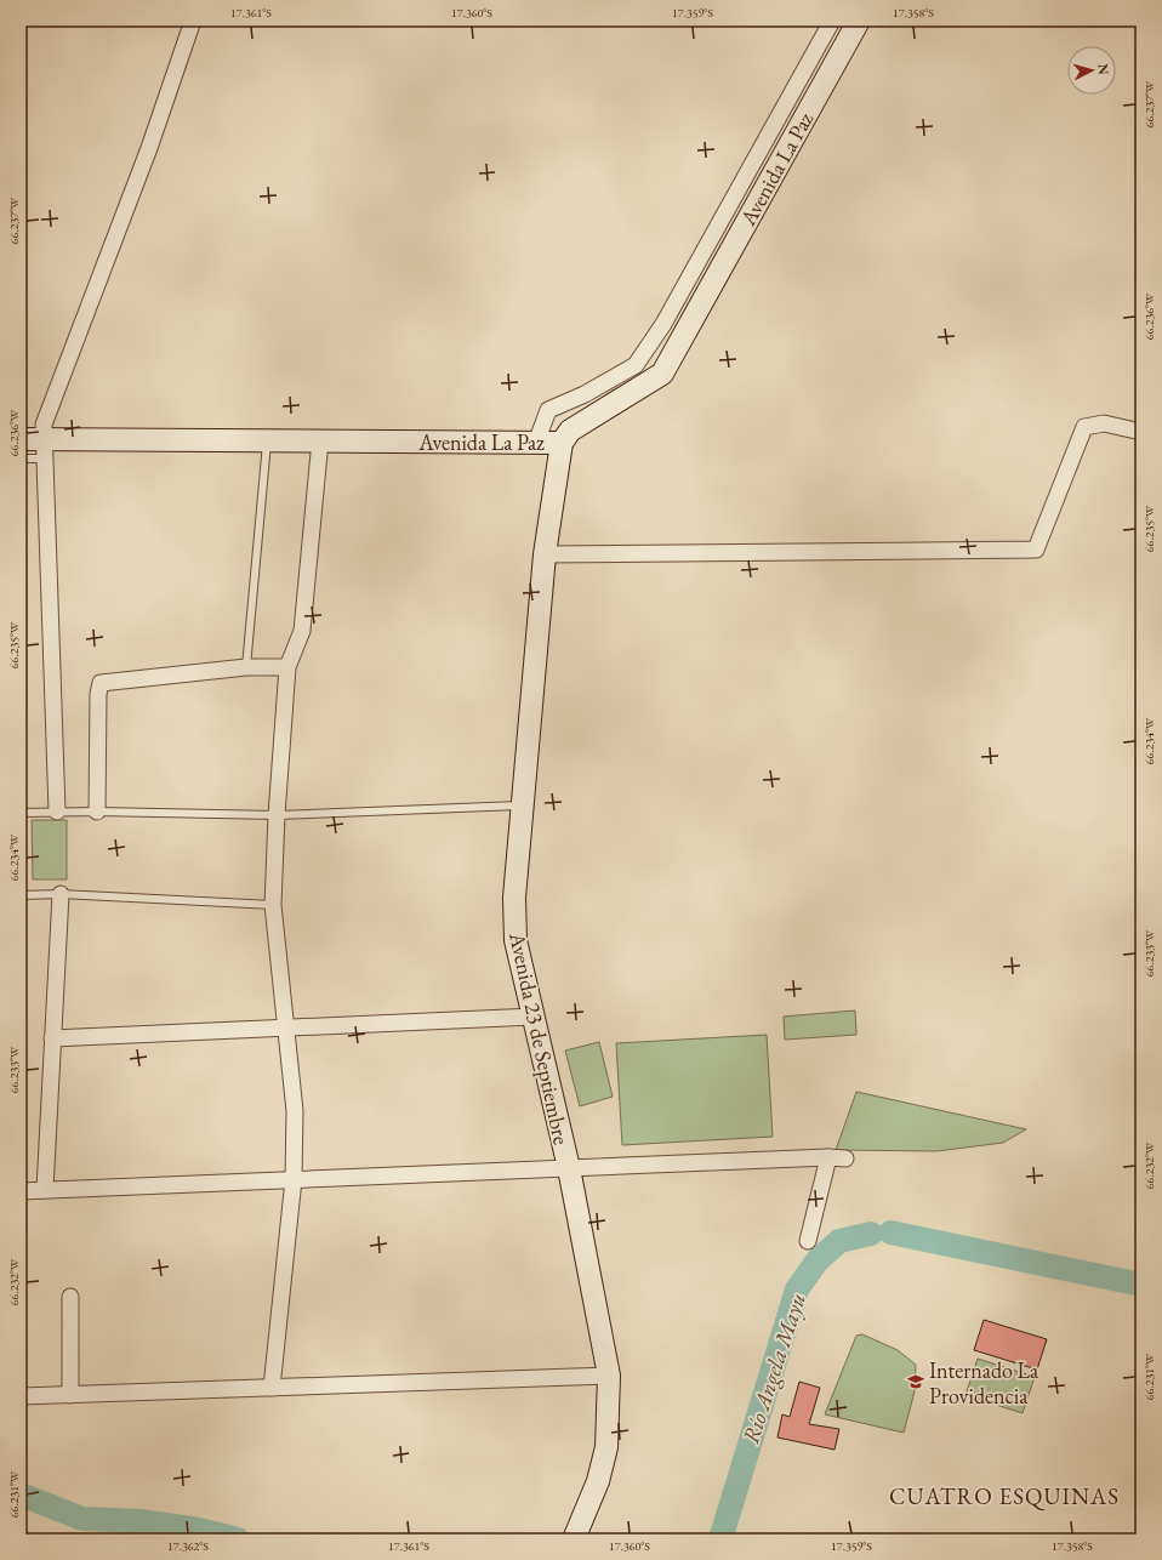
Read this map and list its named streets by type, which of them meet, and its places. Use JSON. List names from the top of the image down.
{
  "streets": {
    "main road": ["Avenida La Paz", "Avenida 23 de Septiembre"]
  },
  "crossings": [
    ["Avenida La Paz", "Avenida 23 de Septiembre"]
  ],
  "districts": ["CUATRO ESQUINAS"],
  "water": ["Río Angela Mayu"],
  "places": {
    "school or university": ["Internado La Providencia"]
  },
  "north": "right",
  "coordinates": [
    "17.361°S",
    "17.360°S",
    "17.359°S",
    "17.358°S",
    "66.237°W",
    "66.236°W",
    "66.235°W",
    "66.234°W",
    "66.233°W",
    "66.232°W",
    "66.231°W",
    "17.362°S"
  ]
}
